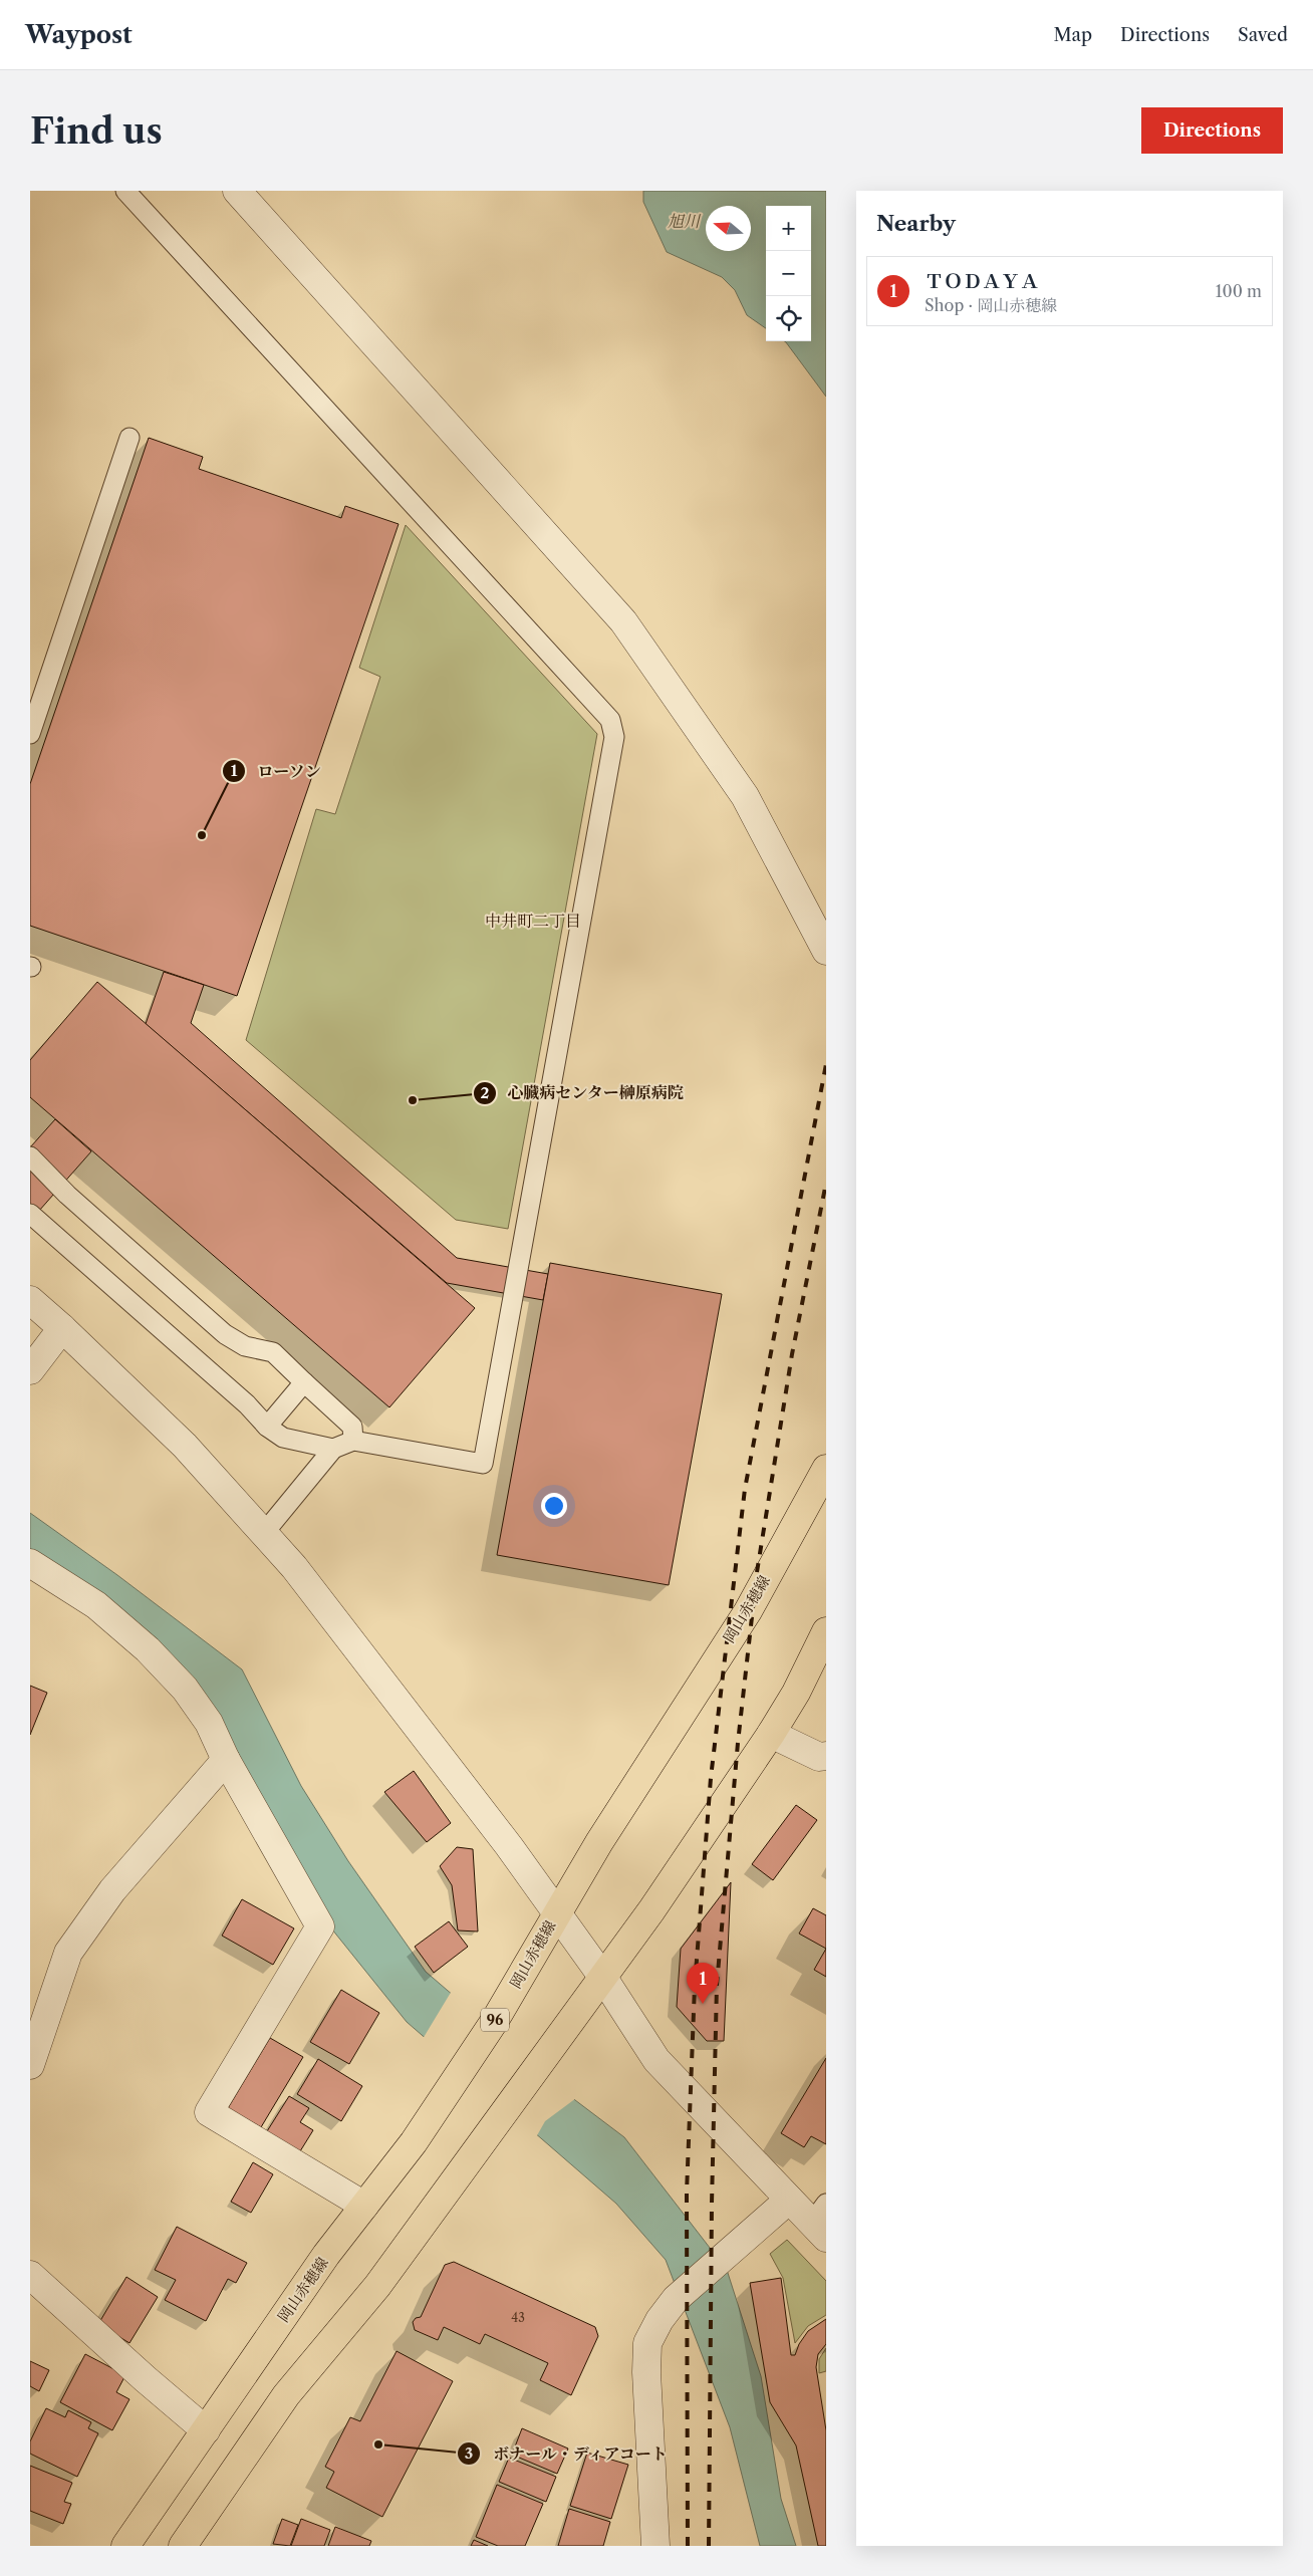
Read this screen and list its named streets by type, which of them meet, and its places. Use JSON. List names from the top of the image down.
{
  "streets": {
    "main road": ["岡山赤穂線", "96"]
  },
  "districts": ["中井町二丁目"],
  "water": ["旭川"],
  "places": ["ローソン", "心臓病センター榊原病院", "ボナール・ディアコート"],
  "house_numbers": ["43"],
  "north": "left",
  "page": {
    "header": "Waypost",
    "nav": ["Map", "Directions", "Saved"],
    "buttons": "Directions",
    "title": "Find us",
    "heading": "Nearby",
    "map_buttons": ["+", "−"],
    "list": [
      {
        "mark": "1",
        "name": "ＴＯＤＡＹＡ",
        "note": "Shop · 岡山赤穂線",
        "value": "100 m"
      }
    ],
    "pins": "1"
  }
}
